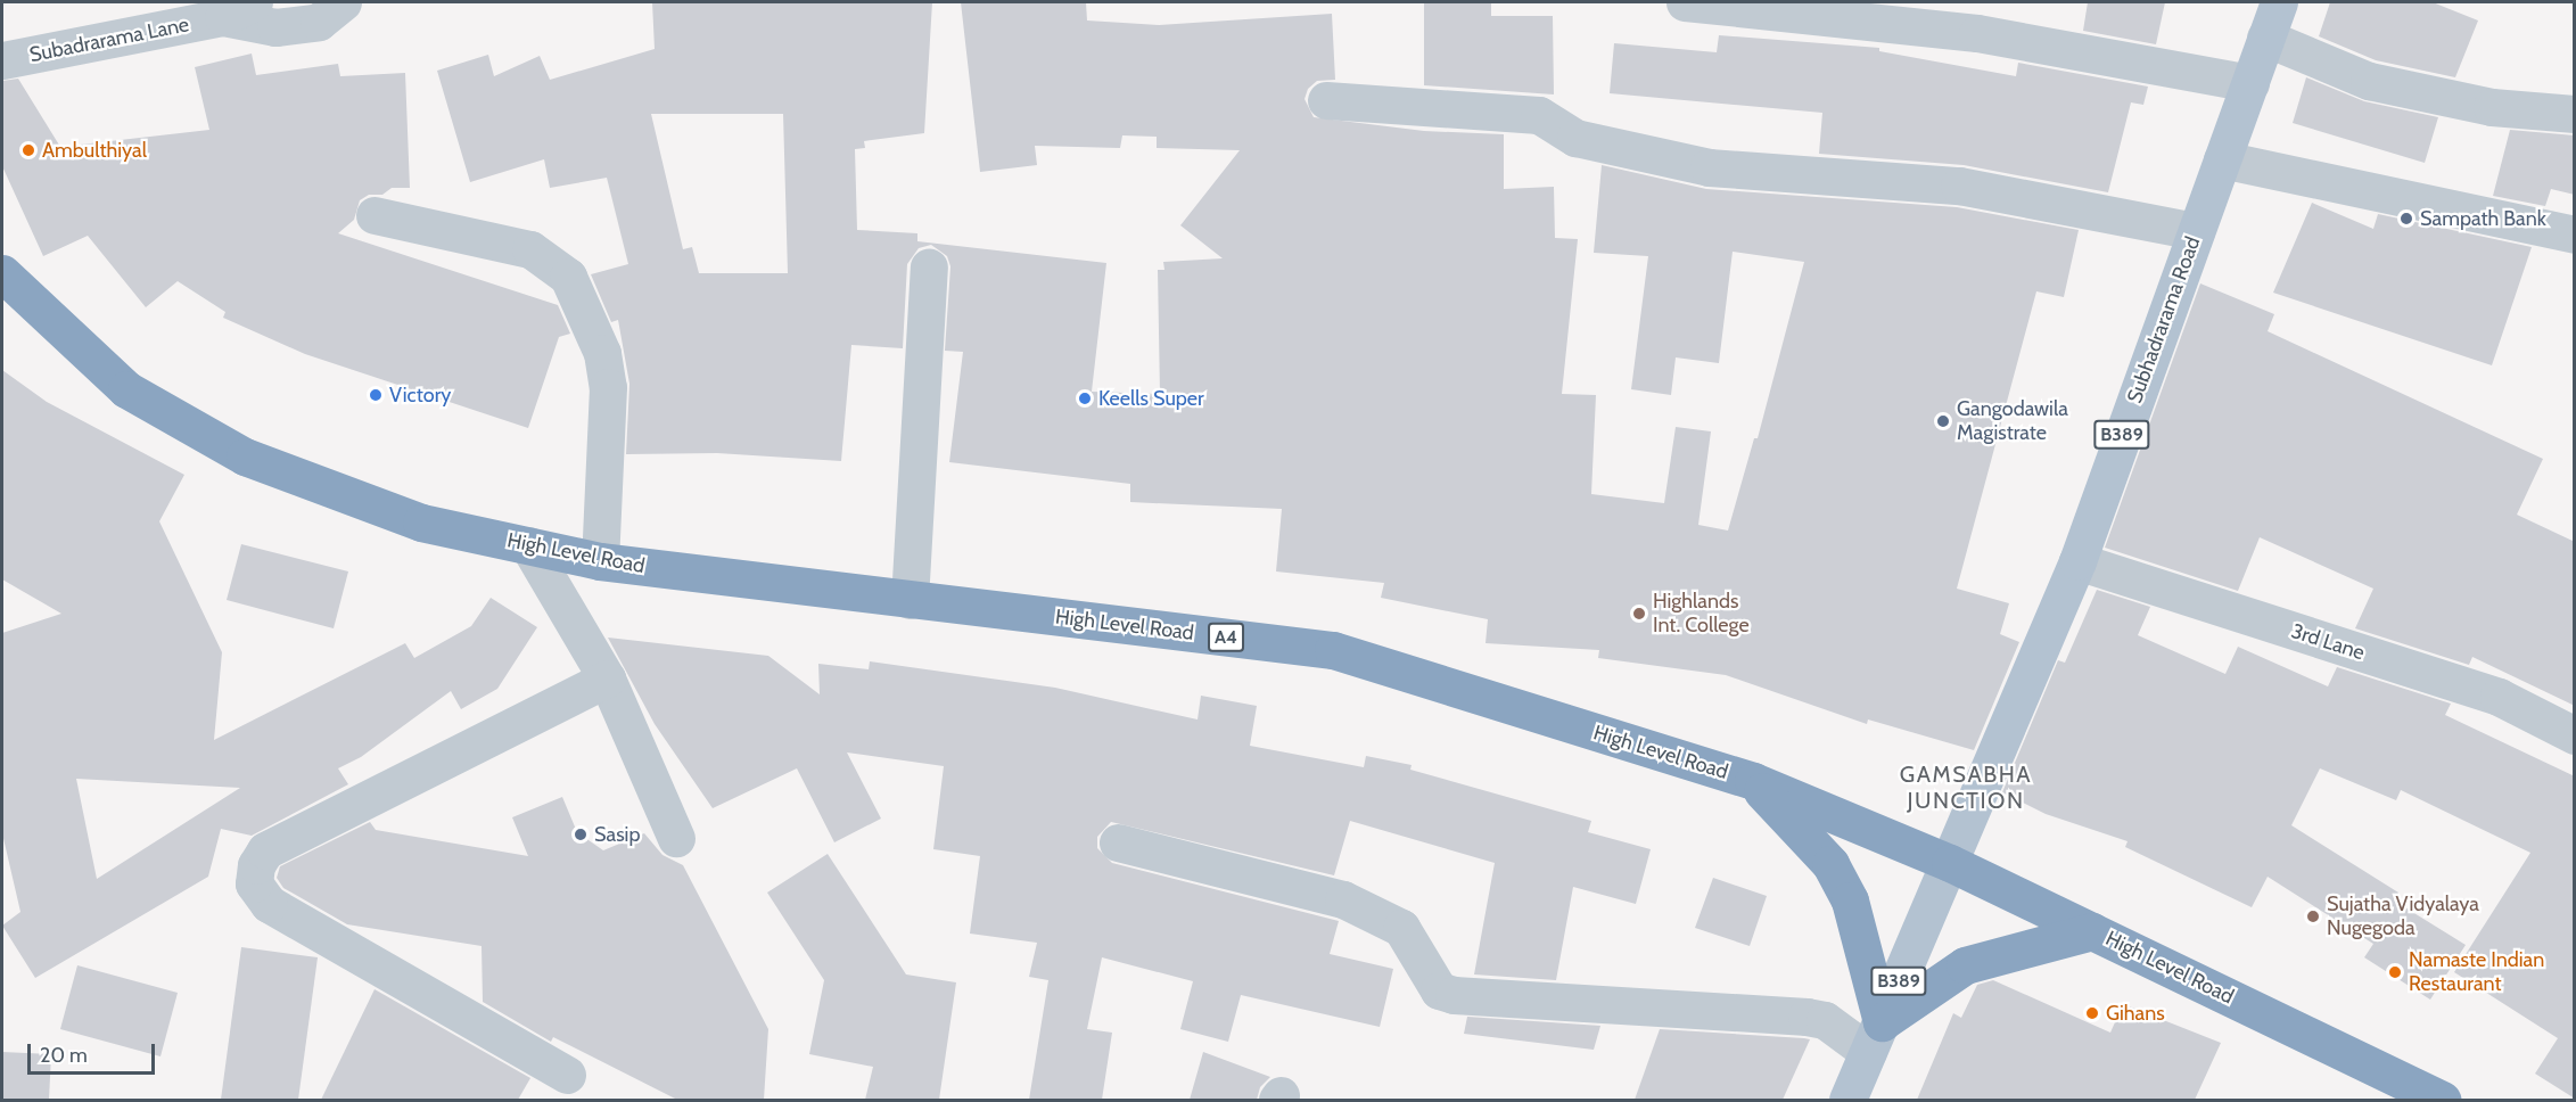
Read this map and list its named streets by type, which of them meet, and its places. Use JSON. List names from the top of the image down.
{
  "streets": {
    "highway": ["High Level Road", "A4"],
    "main road": ["Subhadrarama Road", "B389"],
    "street": ["Subadrarama Lane", "3rd Lane"]
  },
  "crossings": [
    ["Subhadrarama Road", "B389"],
    ["Subhadrarama Road", "High Level Road"],
    ["Subhadrarama Road", "3rd Lane"],
    ["B389", "High Level Road"]
  ],
  "districts": ["GAMSABHA JUNCTION"],
  "places": [
    "Ambulthiyal",
    "Sampath Bank",
    "Victory",
    "Keells Super",
    "Gangodawila Magistrate",
    "Highlands Int. College",
    "Sasip",
    "Sujatha Vidyalaya Nugegoda",
    "Namaste Indian Restaurant",
    "Gihans"
  ],
  "scale_bar": "20 m"
}
